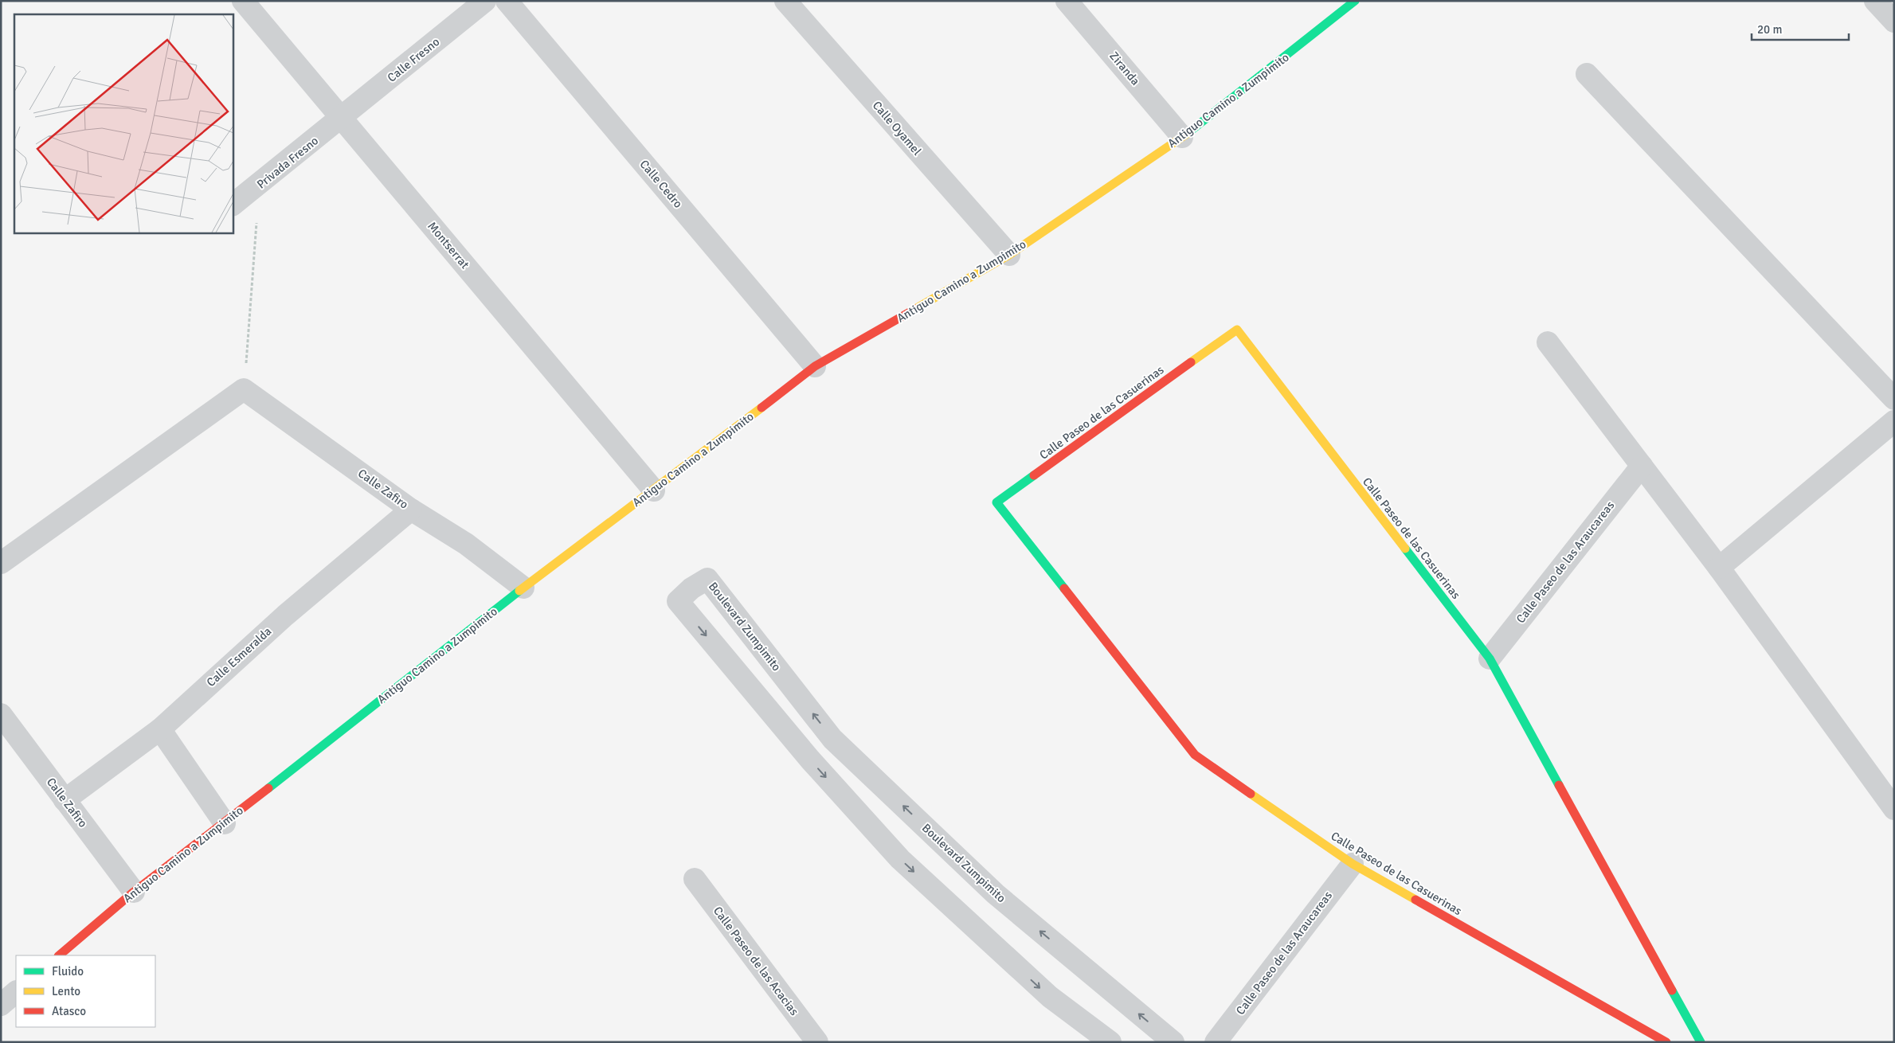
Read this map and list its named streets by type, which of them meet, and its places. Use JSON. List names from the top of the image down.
{
  "streets": {
    "street": [
      "Calle Fresno",
      "Ziranda",
      "Antiguo Camino a Zumpimito",
      "Calle Oyamel",
      "Privada Fresno",
      "Calle Cedro",
      "Montserrat",
      "Calle Paseo de las Casuerinas",
      "Calle Zafiro",
      "Calle Paseo de las Araucareas",
      "Boulevard Zumpimito",
      "Calle Esmeralda",
      "Calle Paseo de las Acacias"
    ]
  },
  "crossings": [
    ["Calle Fresno", "Privada Fresno"],
    ["Calle Fresno", "Montserrat"],
    ["Ziranda", "Antiguo Camino a Zumpimito"],
    ["Antiguo Camino a Zumpimito", "Calle Oyamel"],
    ["Antiguo Camino a Zumpimito", "Calle Cedro"],
    ["Antiguo Camino a Zumpimito", "Montserrat"],
    ["Antiguo Camino a Zumpimito", "Calle Zafiro"],
    ["Privada Fresno", "Montserrat"],
    ["Calle Paseo de las Casuerinas", "Calle Paseo de las Araucareas"],
    ["Calle Zafiro", "Calle Esmeralda"]
  ],
  "legend": ["Fluido", "Lento", "Atasco"],
  "scale_bar": "20 m"
}
